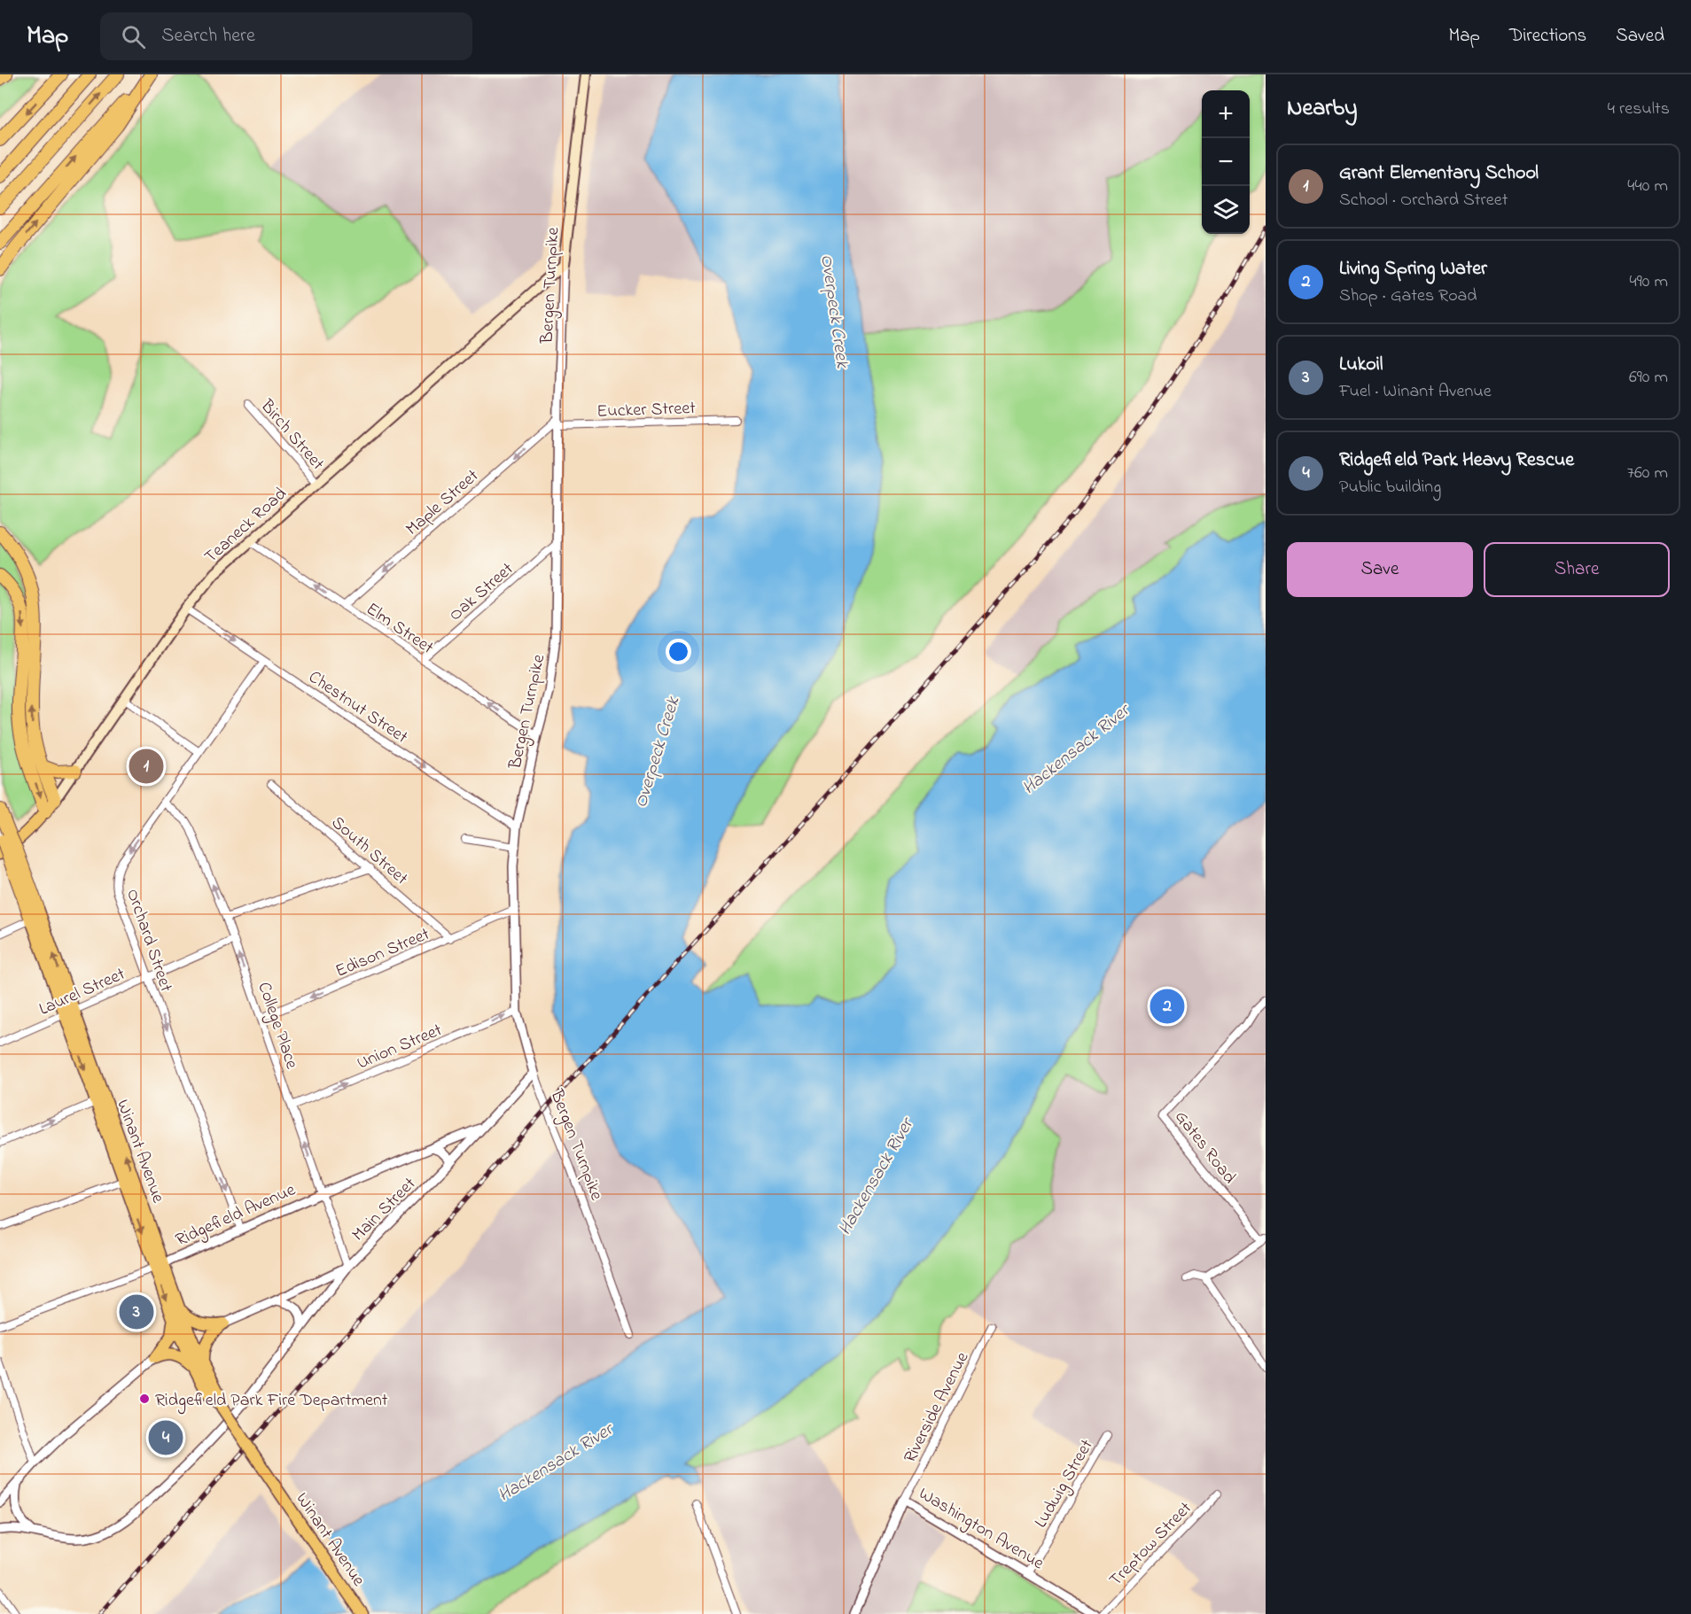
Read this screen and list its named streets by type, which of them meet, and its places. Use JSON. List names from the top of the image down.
{
  "streets": {
    "main road": ["Bergen Turnpike", "Teaneck Road", "Winant Avenue"],
    "street": [
      "Eucker Street",
      "Birch Street",
      "Maple Street",
      "Oak Street",
      "Elm Street",
      "Chestnut Street",
      "South Street",
      "Orchard Street",
      "Edison Street",
      "Laurel Street",
      "College Place",
      "Union Street",
      "Gates Road",
      "Main Street",
      "Ridgefield Avenue",
      "Riverside Avenue",
      "Ludwig Street",
      "Washington Avenue",
      "Treptow Street"
    ]
  },
  "crossings": [
    ["Bergen Turnpike", "Eucker Street"],
    ["Bergen Turnpike", "Maple Street"],
    ["Bergen Turnpike", "Teaneck Road"],
    ["Bergen Turnpike", "Oak Street"],
    ["Bergen Turnpike", "Elm Street"],
    ["Bergen Turnpike", "Chestnut Street"],
    ["Bergen Turnpike", "Edison Street"],
    ["Bergen Turnpike", "Union Street"],
    ["Bergen Turnpike", "Main Street"],
    ["Eucker Street", "Maple Street"],
    ["Birch Street", "Teaneck Road"],
    ["Maple Street", "Elm Street"],
    ["Teaneck Road", "Elm Street"],
    ["Teaneck Road", "Chestnut Street"],
    ["Oak Street", "Elm Street"],
    ["Chestnut Street", "Orchard Street"],
    ["South Street", "Edison Street"],
    ["Orchard Street", "Laurel Street"],
    ["Orchard Street", "College Place"],
    ["Orchard Street", "Ridgefield Avenue"],
    ["Edison Street", "College Place"],
    ["Laurel Street", "College Place"],
    ["Laurel Street", "Winant Avenue"],
    ["College Place", "Union Street"],
    ["College Place", "Main Street"],
    ["College Place", "Ridgefield Avenue"],
    ["Winant Avenue", "Ridgefield Avenue"],
    ["Main Street", "Ridgefield Avenue"],
    ["Riverside Avenue", "Washington Avenue"],
    ["Ludwig Street", "Washington Avenue"]
  ],
  "one_way": [
    "Maple Street",
    "Elm Street",
    "Chestnut Street",
    "Orchard Street",
    "Edison Street",
    "College Place",
    "Union Street"
  ],
  "water": ["Overpeck Creek", "Hackensack River"],
  "places": ["Ridgefield Park Fire Department"],
  "page": {
    "header": "Map",
    "search": "Search here",
    "nav": ["Map", "Directions", "Saved"],
    "heading": ["Nearby", "4 results"],
    "map_buttons": ["+", "−"],
    "list": [
      {
        "mark": "1",
        "name": "Grant Elementary School",
        "note": "School · Orchard Street",
        "value": "440 m"
      },
      {
        "mark": "2",
        "name": "Living Spring Water",
        "note": "Shop · Gates Road",
        "value": "490 m"
      },
      {
        "mark": "3",
        "name": "Lukoil",
        "note": "Fuel · Winant Avenue",
        "value": "690 m"
      },
      {
        "mark": "4",
        "name": "Ridgefield Park Heavy Rescue",
        "note": "Public building",
        "value": "760 m"
      }
    ],
    "buttons": ["Save", "Share"],
    "pins": [
      "1",
      "2",
      "3",
      "4"
    ]
  }
}
